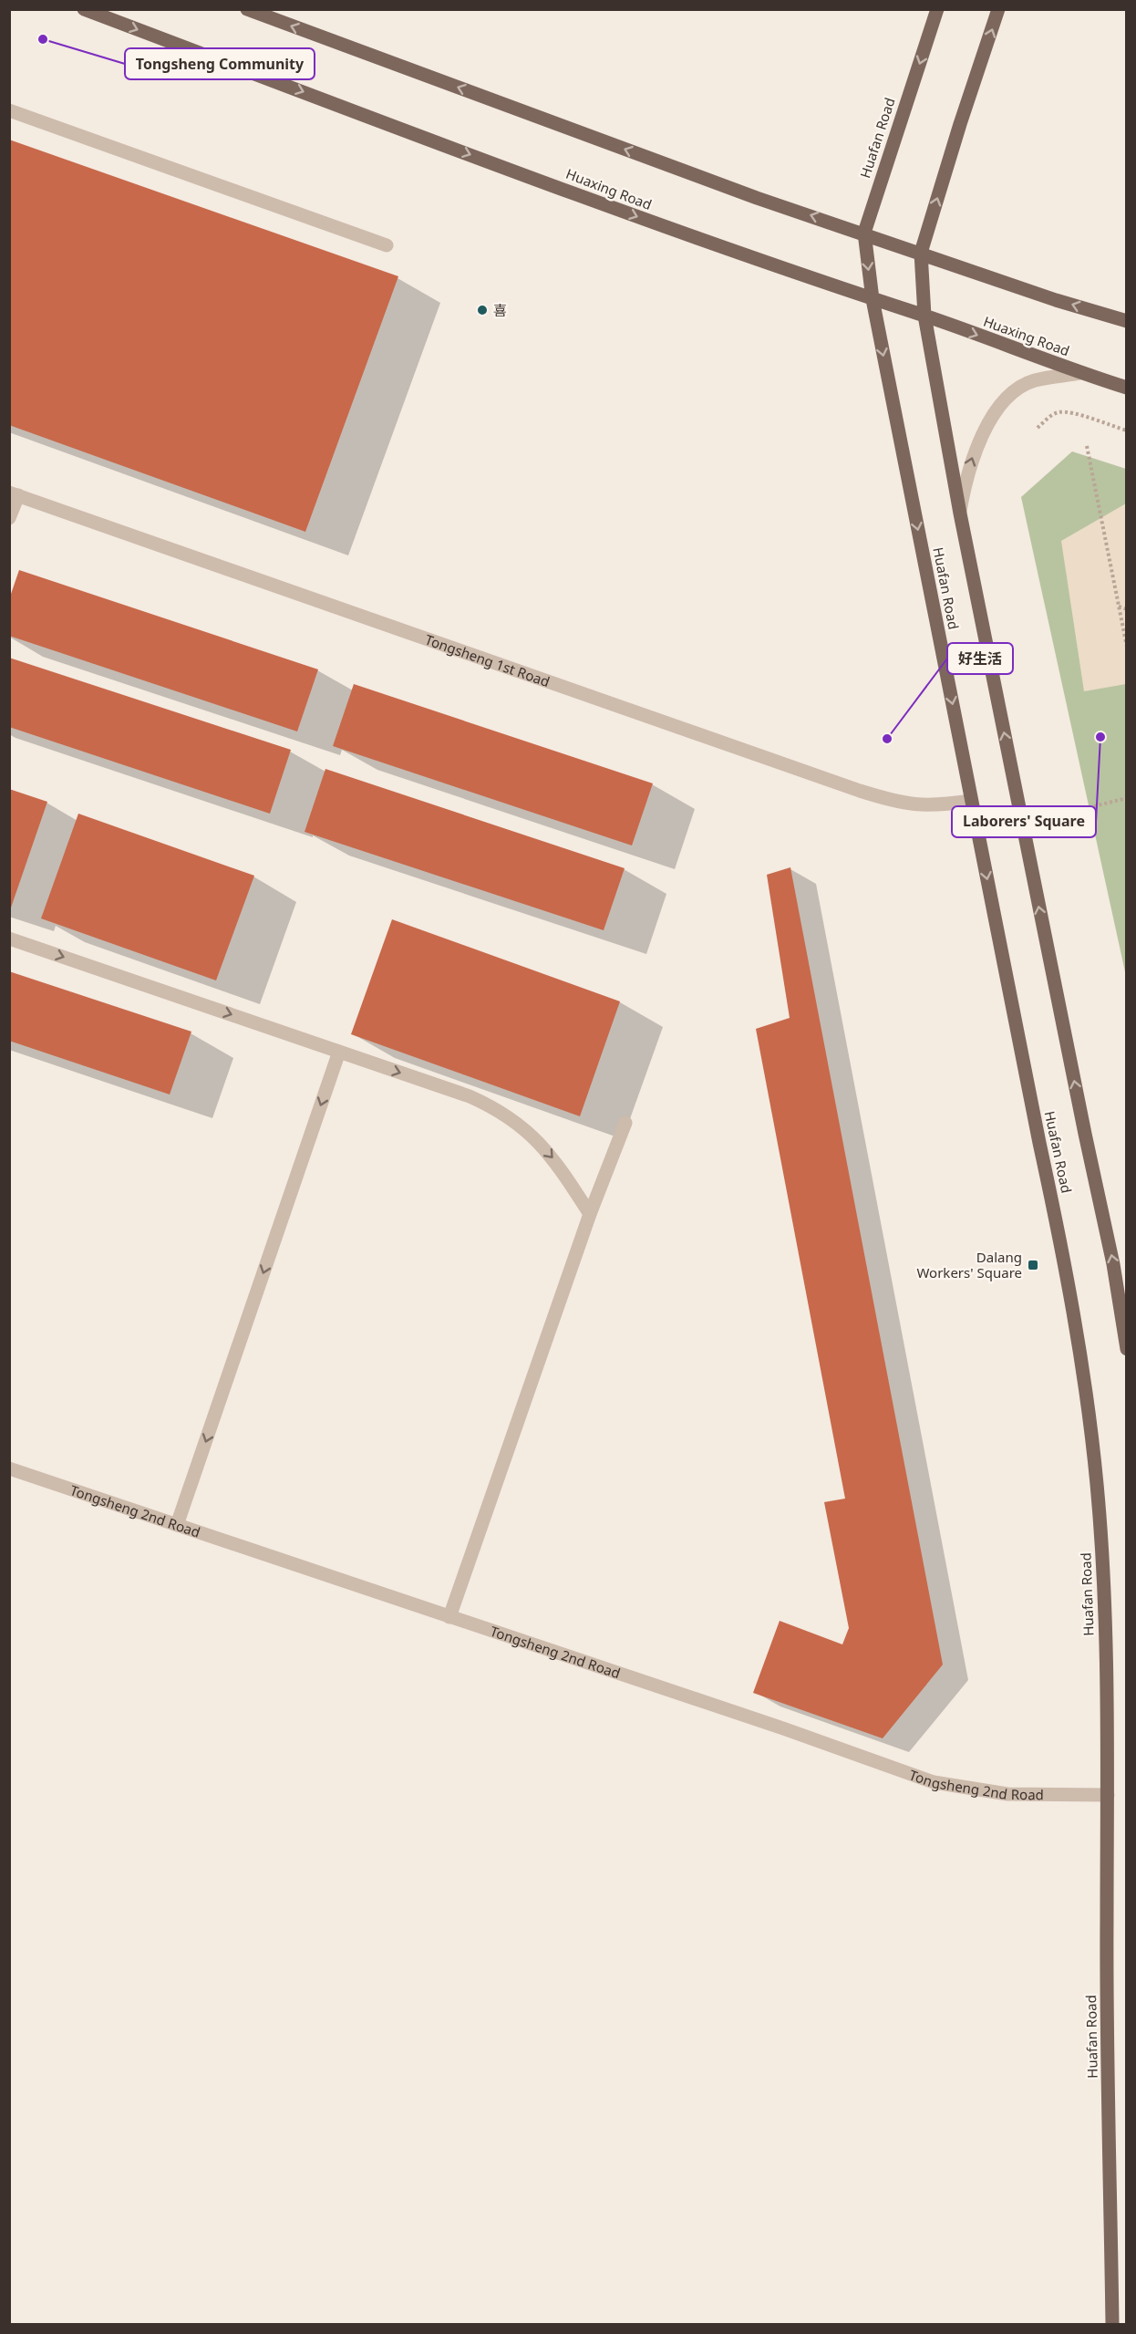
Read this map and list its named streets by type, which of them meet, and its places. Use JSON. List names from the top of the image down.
{
  "streets": {
    "main road": ["Huafan Road", "Huaxing Road"],
    "street": ["Tongsheng 1st Road", "Tongsheng 2nd Road"]
  },
  "crossings": [
    ["Huafan Road", "Huaxing Road"],
    ["Huafan Road", "Tongsheng 1st Road"],
    ["Huafan Road", "Tongsheng 2nd Road"]
  ],
  "places": {
    "other": [
      "Tongsheng Community",
      "喜",
      "Laborers' Square",
      "好生活"
    ],
    "transit": ["Dalang Workers' Square"]
  }
}
